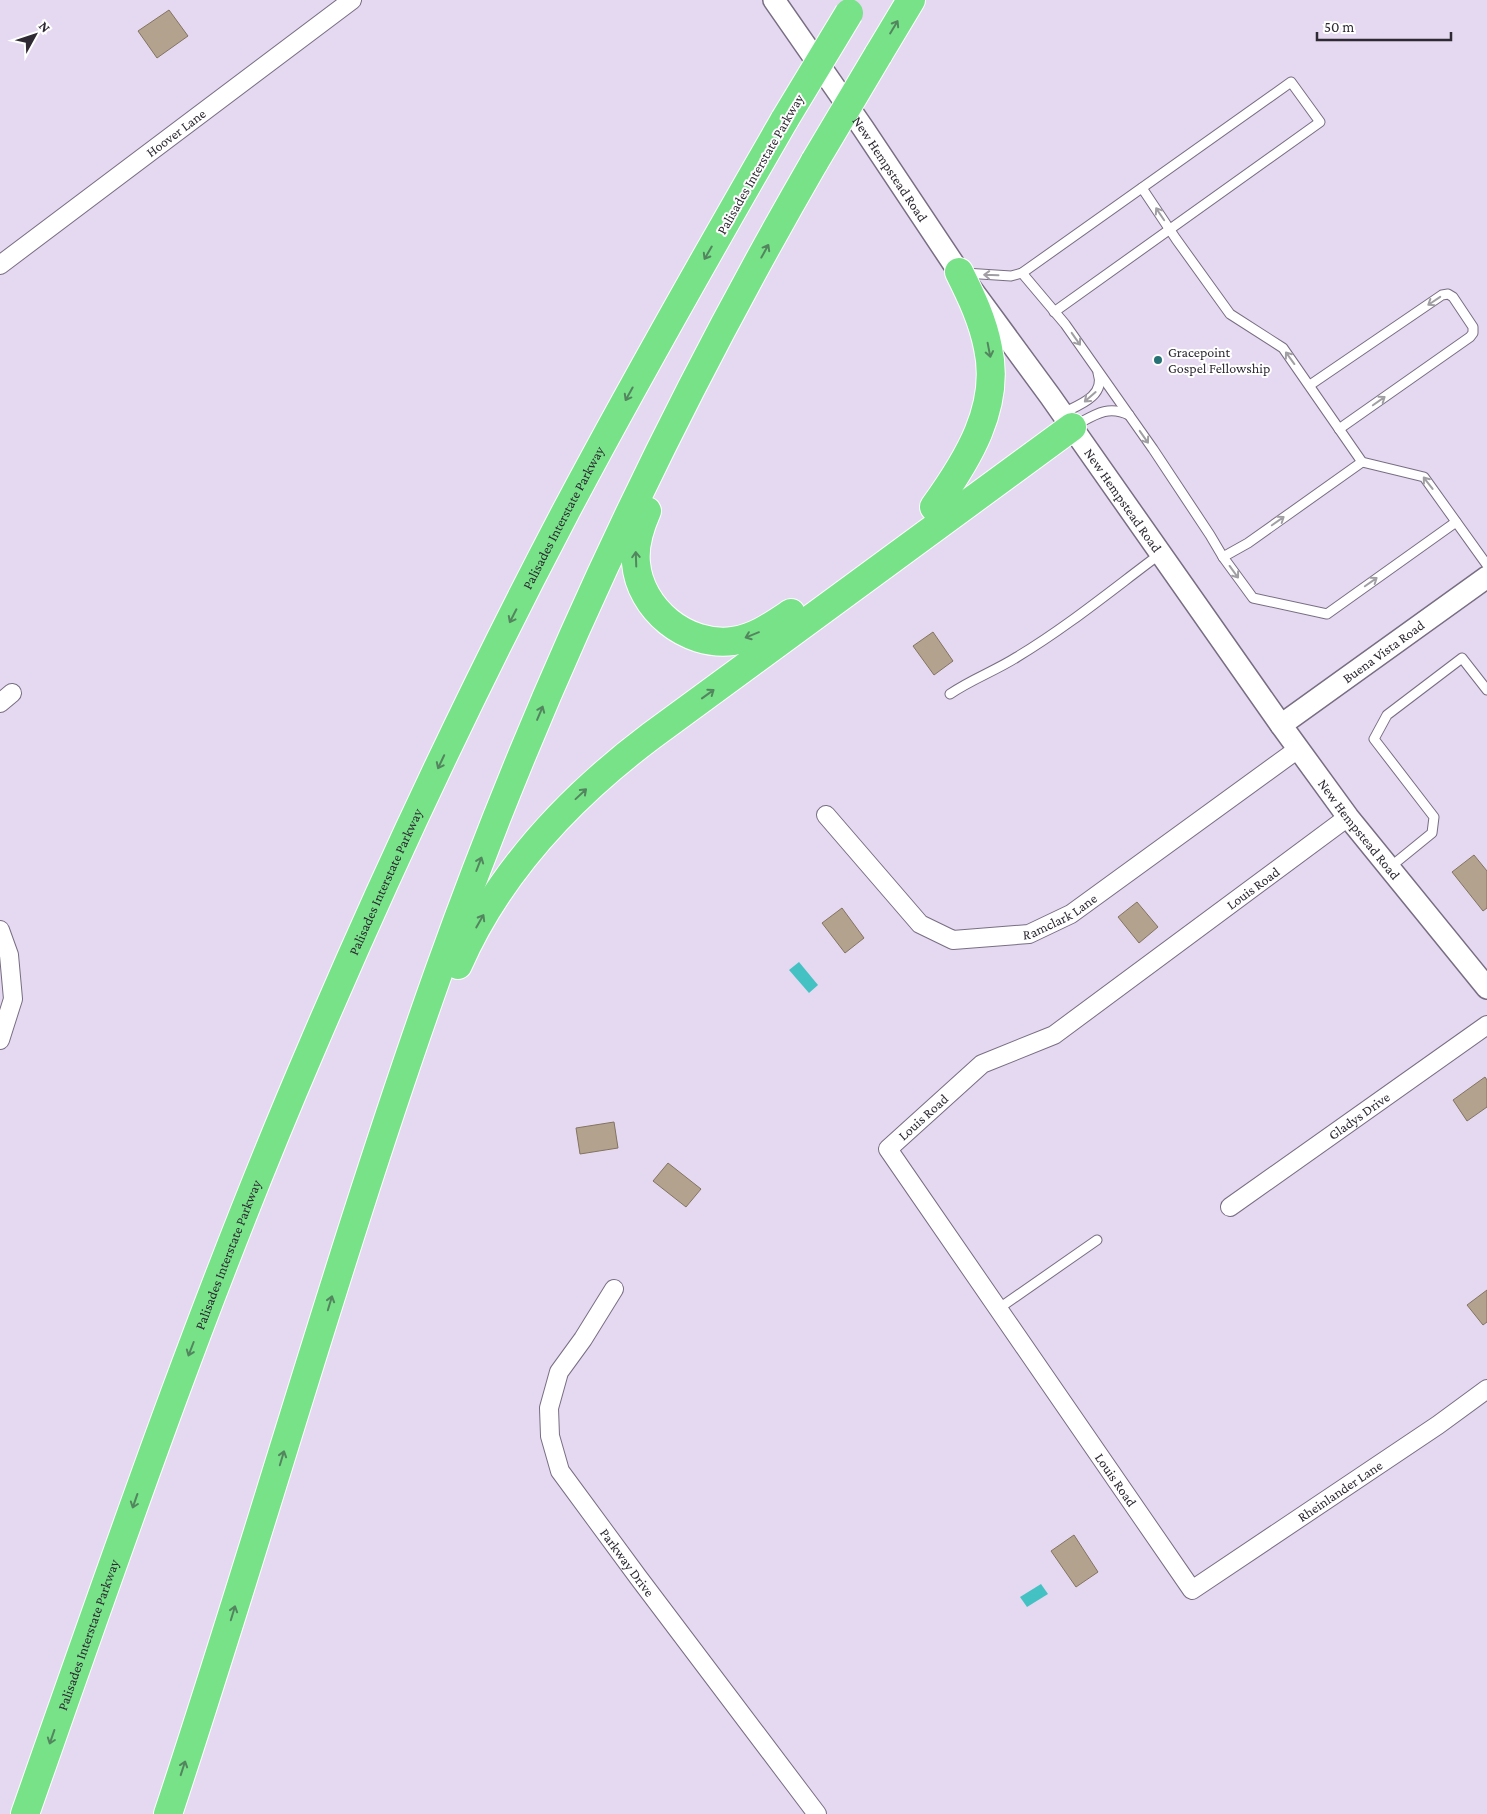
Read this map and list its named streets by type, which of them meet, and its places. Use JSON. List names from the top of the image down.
{
  "streets": {
    "highway": ["Palisades Interstate Parkway"],
    "street": [
      "Hoover Lane",
      "New Hempstead Road",
      "Buena Vista Road",
      "Louis Road",
      "Ramclark Lane",
      "Gladys Drive",
      "Rheinlander Lane",
      "Parkway Drive"
    ]
  },
  "crossings": [
    ["New Hempstead Road", "Buena Vista Road"],
    ["New Hempstead Road", "Louis Road"],
    ["New Hempstead Road", "Ramclark Lane"],
    ["Louis Road", "Rheinlander Lane"]
  ],
  "places": ["Gracepoint Gospel Fellowship"],
  "scale_bar": "50 m",
  "north": "top right"
}
